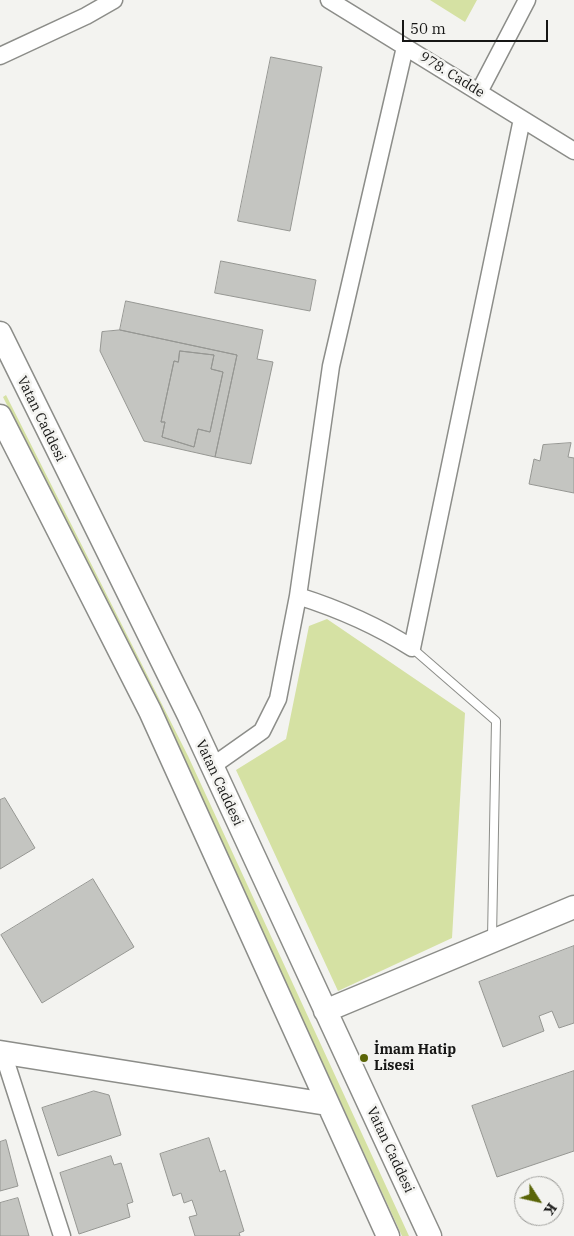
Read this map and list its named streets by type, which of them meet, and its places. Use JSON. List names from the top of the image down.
{
  "streets": {
    "main road": ["Vatan Caddesi"],
    "street": ["978. Cadde"]
  },
  "places": ["İmam Hatip Lisesi"],
  "scale_bar": "50 m",
  "north": "bottom right"
}
